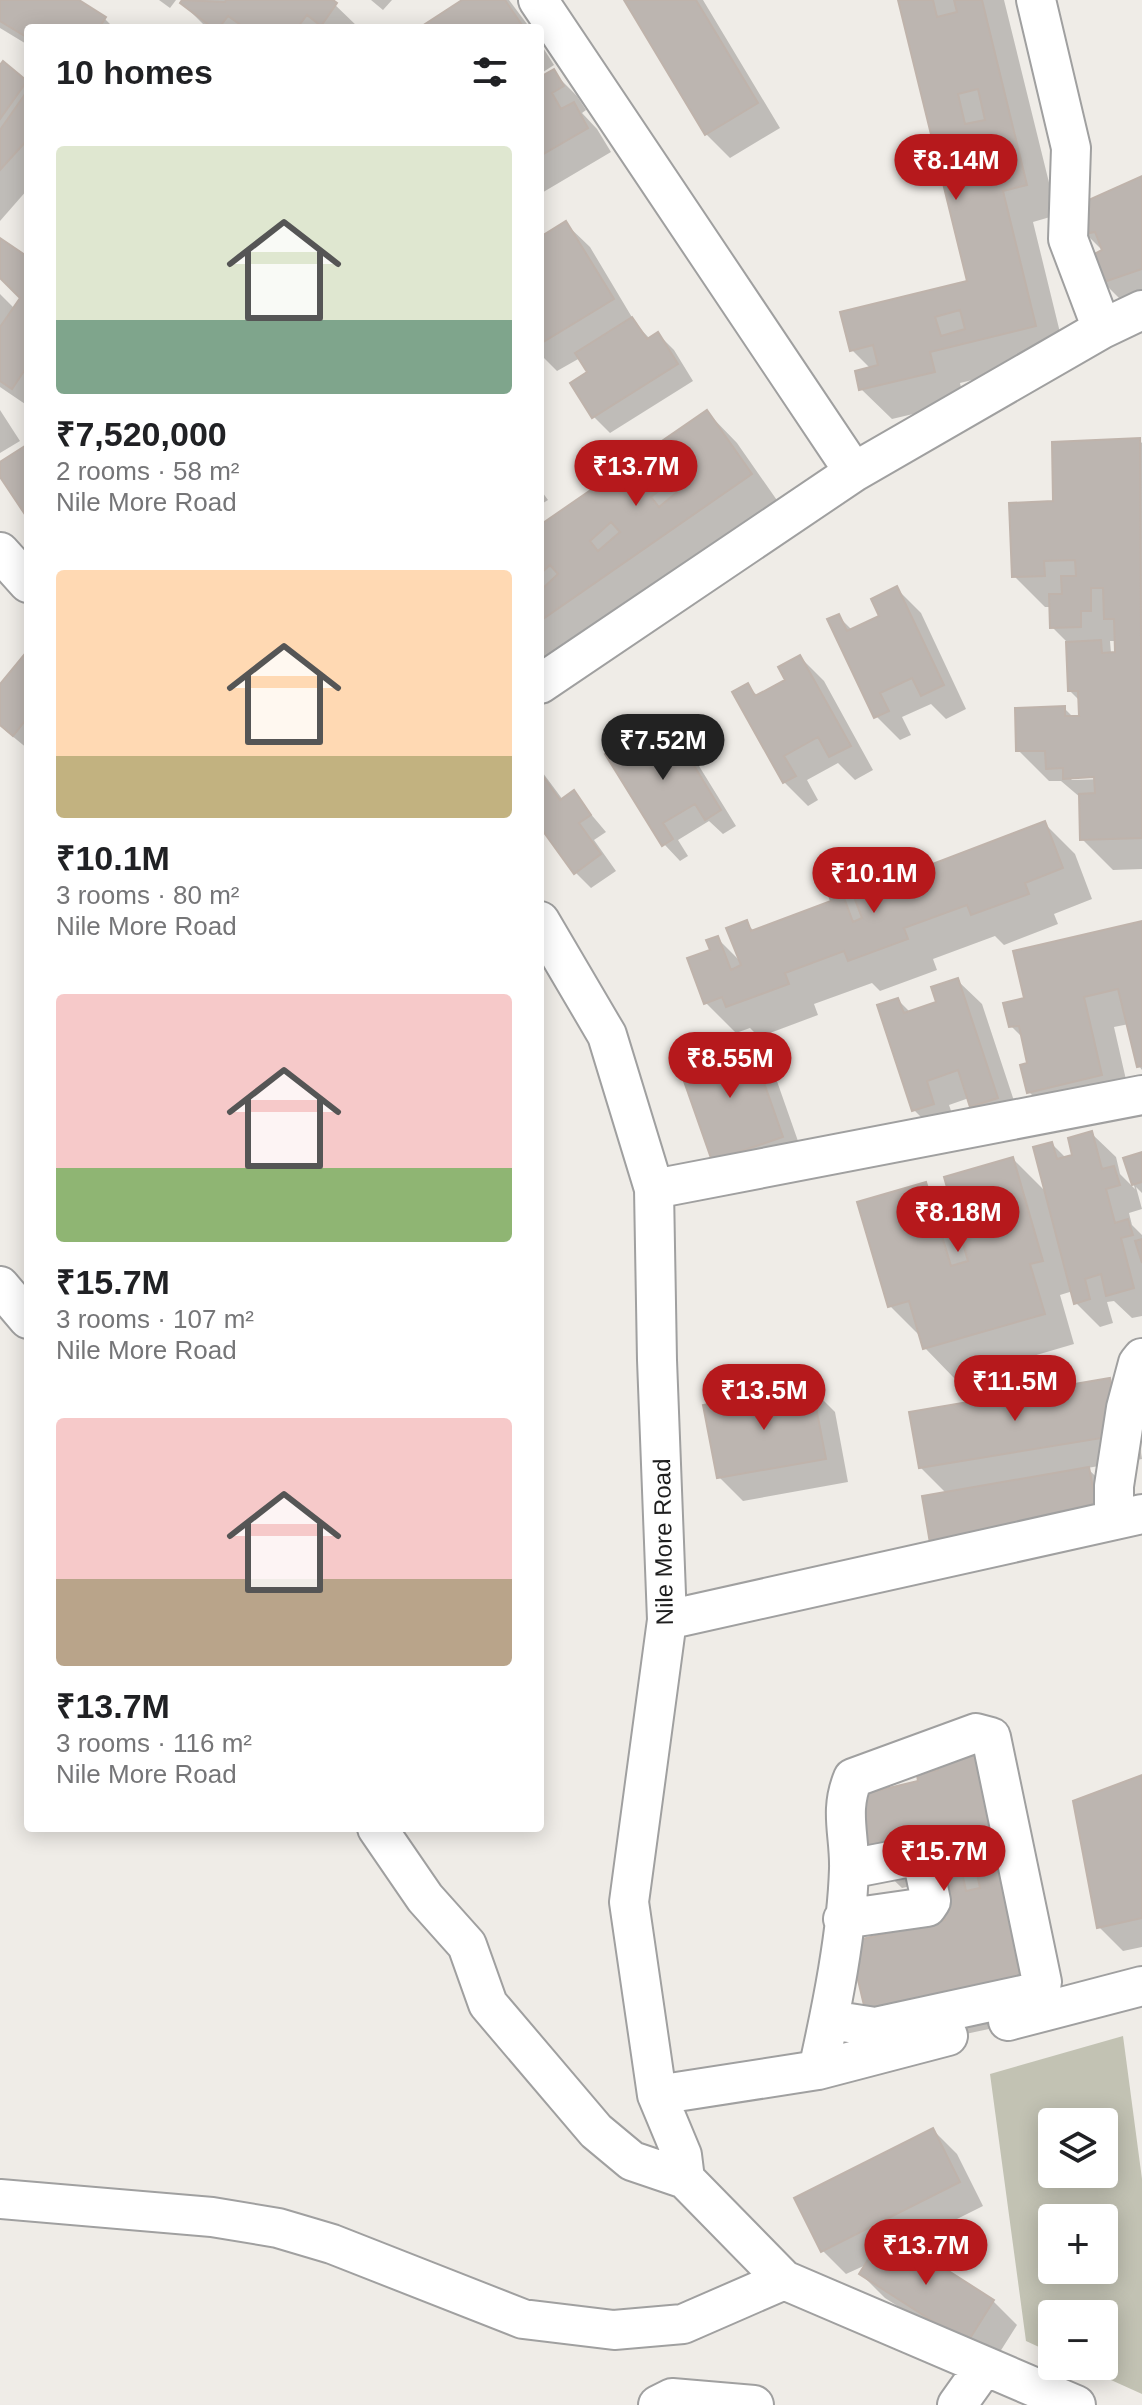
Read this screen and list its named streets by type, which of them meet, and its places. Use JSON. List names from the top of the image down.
{
  "streets": {
    "street": ["Nile More Road"]
  },
  "page": {
    "heading": "10 homes",
    "list": [
      {
        "name": "₹7,520,000",
        "note": "2 rooms · 58 m² · Nile More Road"
      },
      {
        "name": "₹10.1M",
        "note": "3 rooms · 80 m² · Nile More Road"
      },
      {
        "name": "₹15.7M",
        "note": "3 rooms · 107 m² · Nile More Road"
      },
      {
        "name": "₹13.7M",
        "note": "3 rooms · 116 m² · Nile More Road"
      }
    ],
    "price": [
      "₹8.14M",
      "₹13.7M",
      "₹7.52M",
      "₹10.1M",
      "₹8.55M",
      "₹8.18M",
      "₹11.5M",
      "₹13.5M",
      "₹15.7M",
      "₹13.7M"
    ],
    "map_buttons": ["+", "−"]
  }
}
